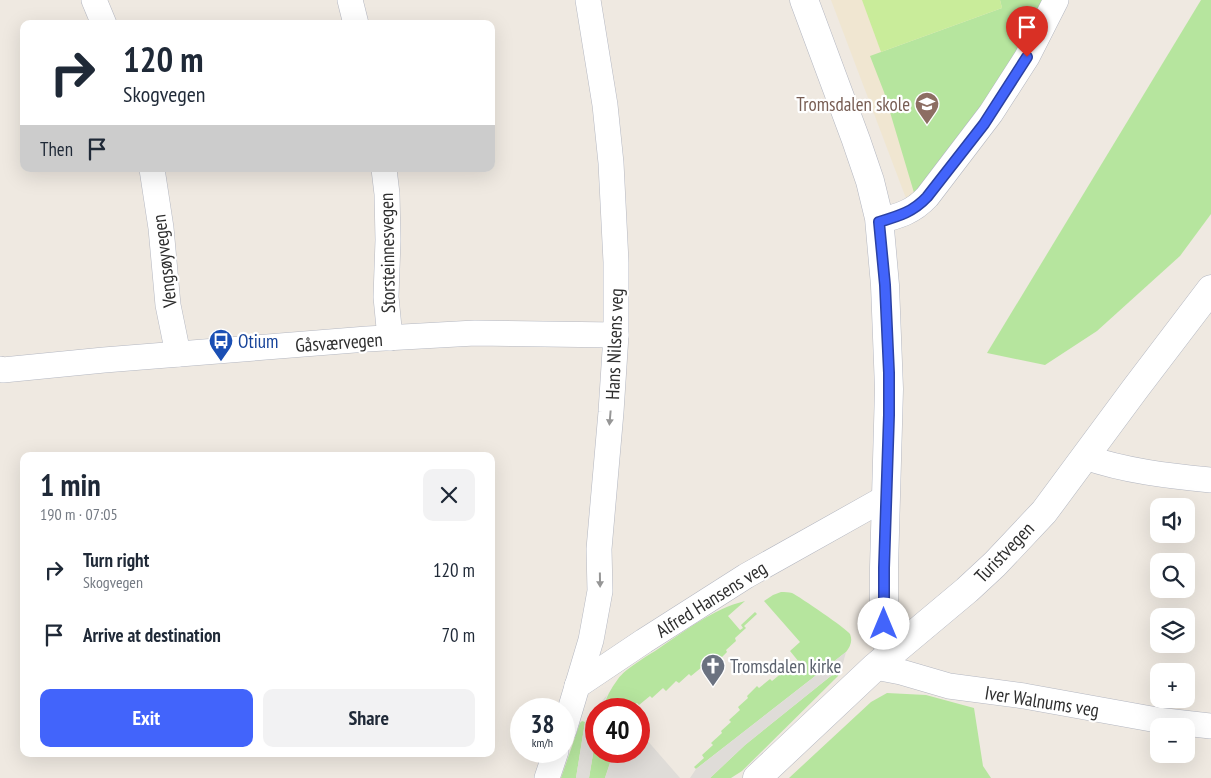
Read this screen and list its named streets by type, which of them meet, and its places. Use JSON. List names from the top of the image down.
{
  "streets": {
    "street": [
      "Storsteinnesvegen",
      "Vengsøyvegen",
      "Gåsværvegen",
      "Hans Nilsens veg",
      "Turistvegen",
      "Alfred Hansens veg",
      "Iver Walnums veg"
    ]
  },
  "crossings": [
    ["Storsteinnesvegen", "Gåsværvegen"],
    ["Vengsøyvegen", "Gåsværvegen"],
    ["Gåsværvegen", "Hans Nilsens veg"],
    ["Hans Nilsens veg", "Alfred Hansens veg"],
    ["Turistvegen", "Iver Walnums veg"]
  ],
  "one_way": ["Hans Nilsens veg"],
  "places": {
    "school or university": ["Tromsdalen skole"],
    "bus stop": ["Otium"],
    "church": ["Tromsdalen kirke"]
  },
  "page": {
    "turn": ["120 m", "Skogvegen"],
    "then": "Then",
    "heading": ["1 min", "190 m · 07:05"],
    "map_buttons": ["+", "−"],
    "list": [
      {
        "name": "Turn right",
        "note": "Skogvegen",
        "value": "120 m"
      },
      {
        "name": "Arrive at destination",
        "value": "70 m"
      }
    ],
    "buttons": ["Exit", "Share"],
    "speed": "38 km/h",
    "limit": "40"
  }
}
